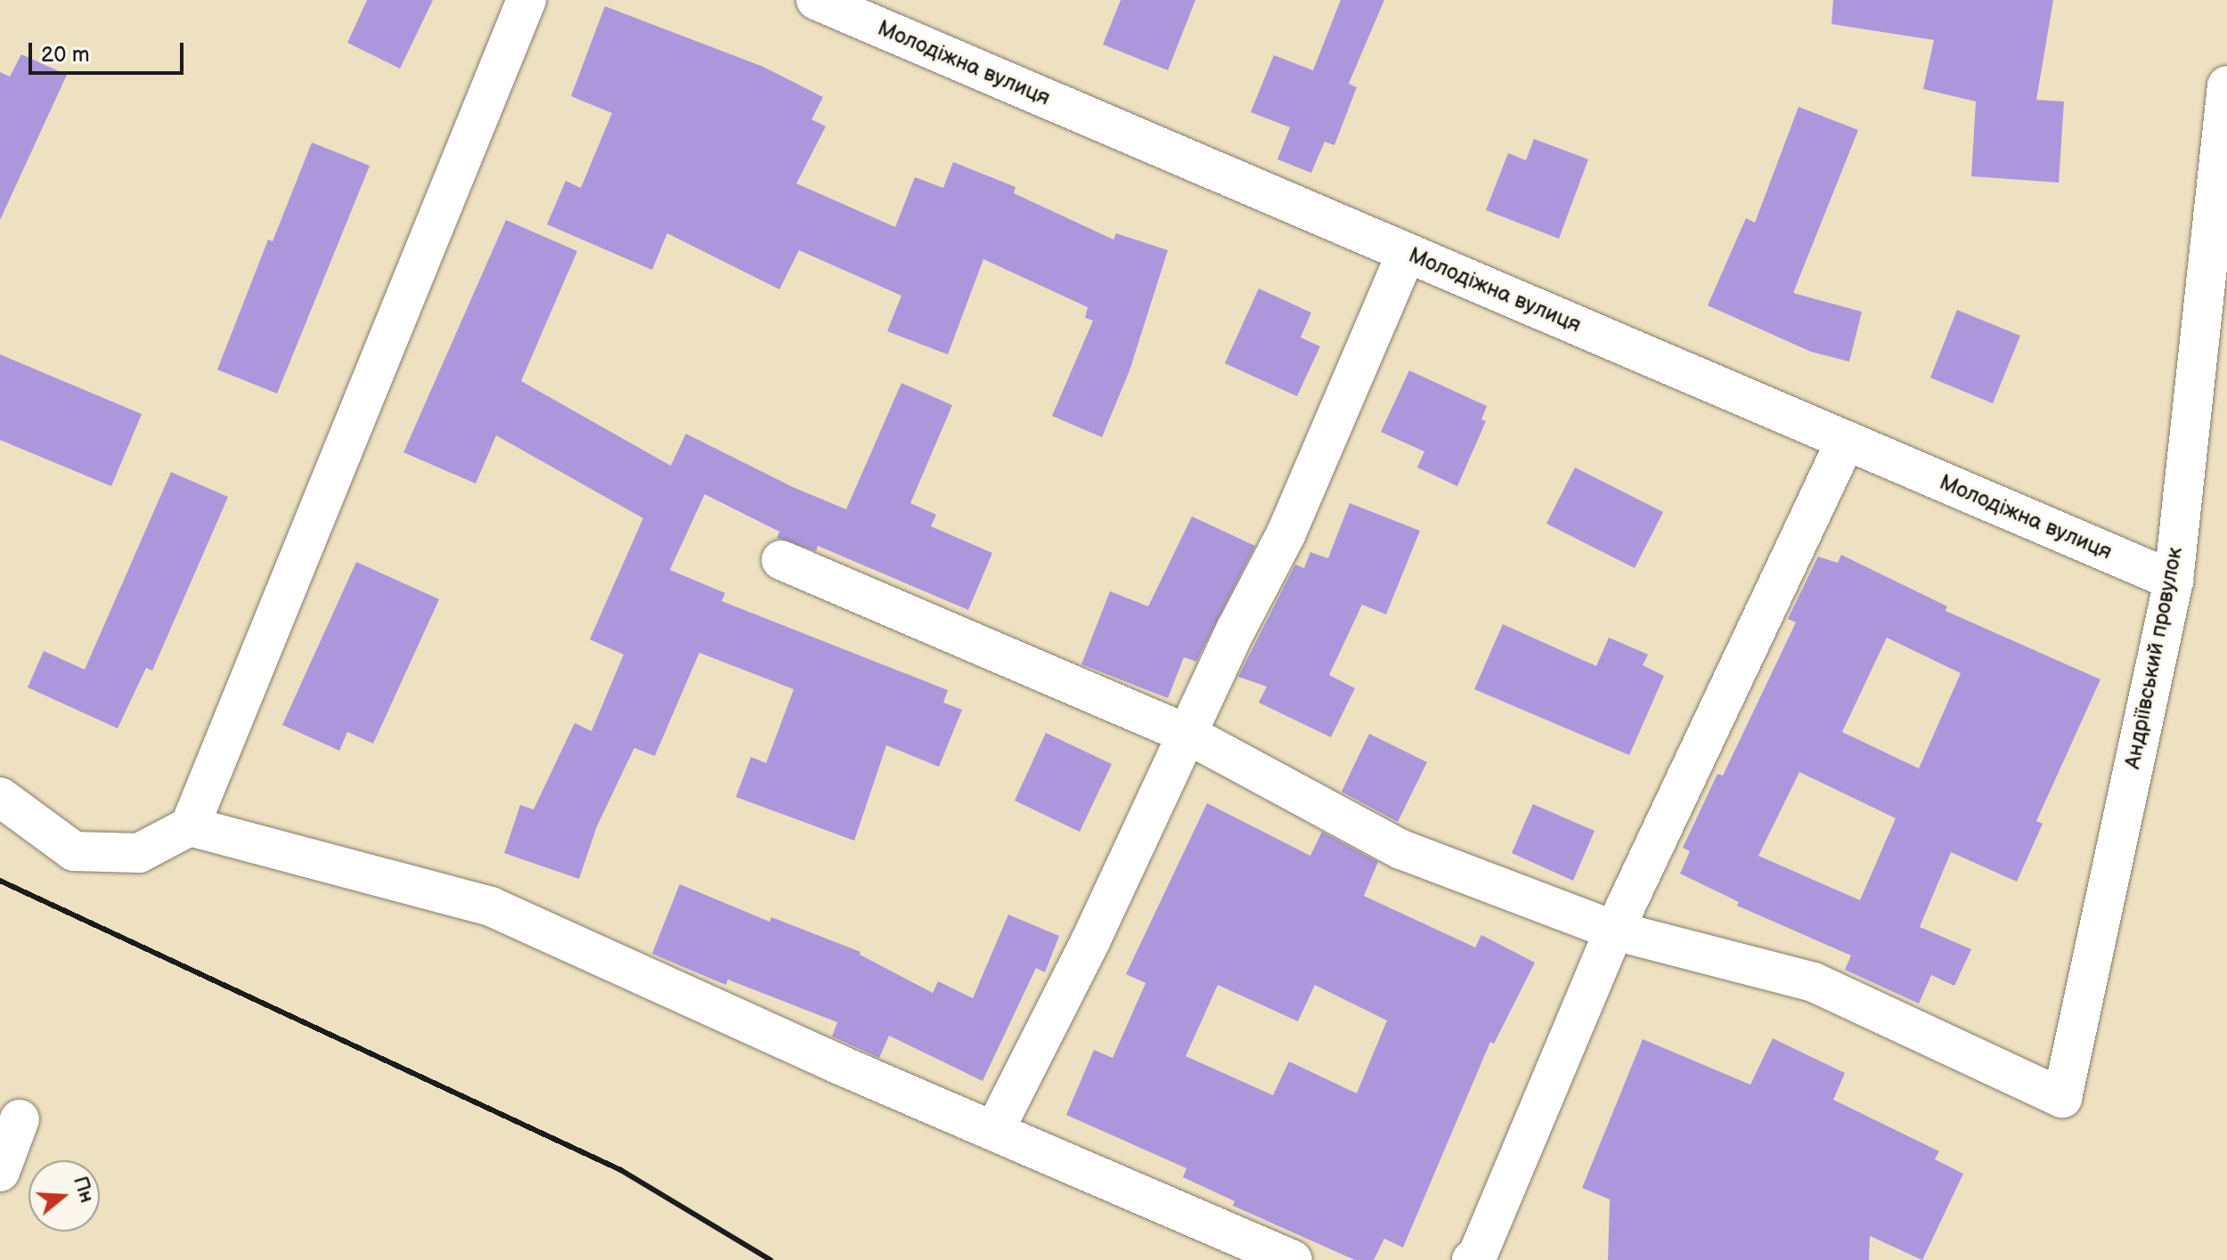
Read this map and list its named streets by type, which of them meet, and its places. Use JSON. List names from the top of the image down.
{
  "streets": {
    "street": ["Молодіжна вулиця", "Андріївський провулок"]
  },
  "crossings": [
    ["Молодіжна вулиця", "Андріївський провулок"]
  ],
  "scale_bar": "20 m",
  "north": "right"
}
